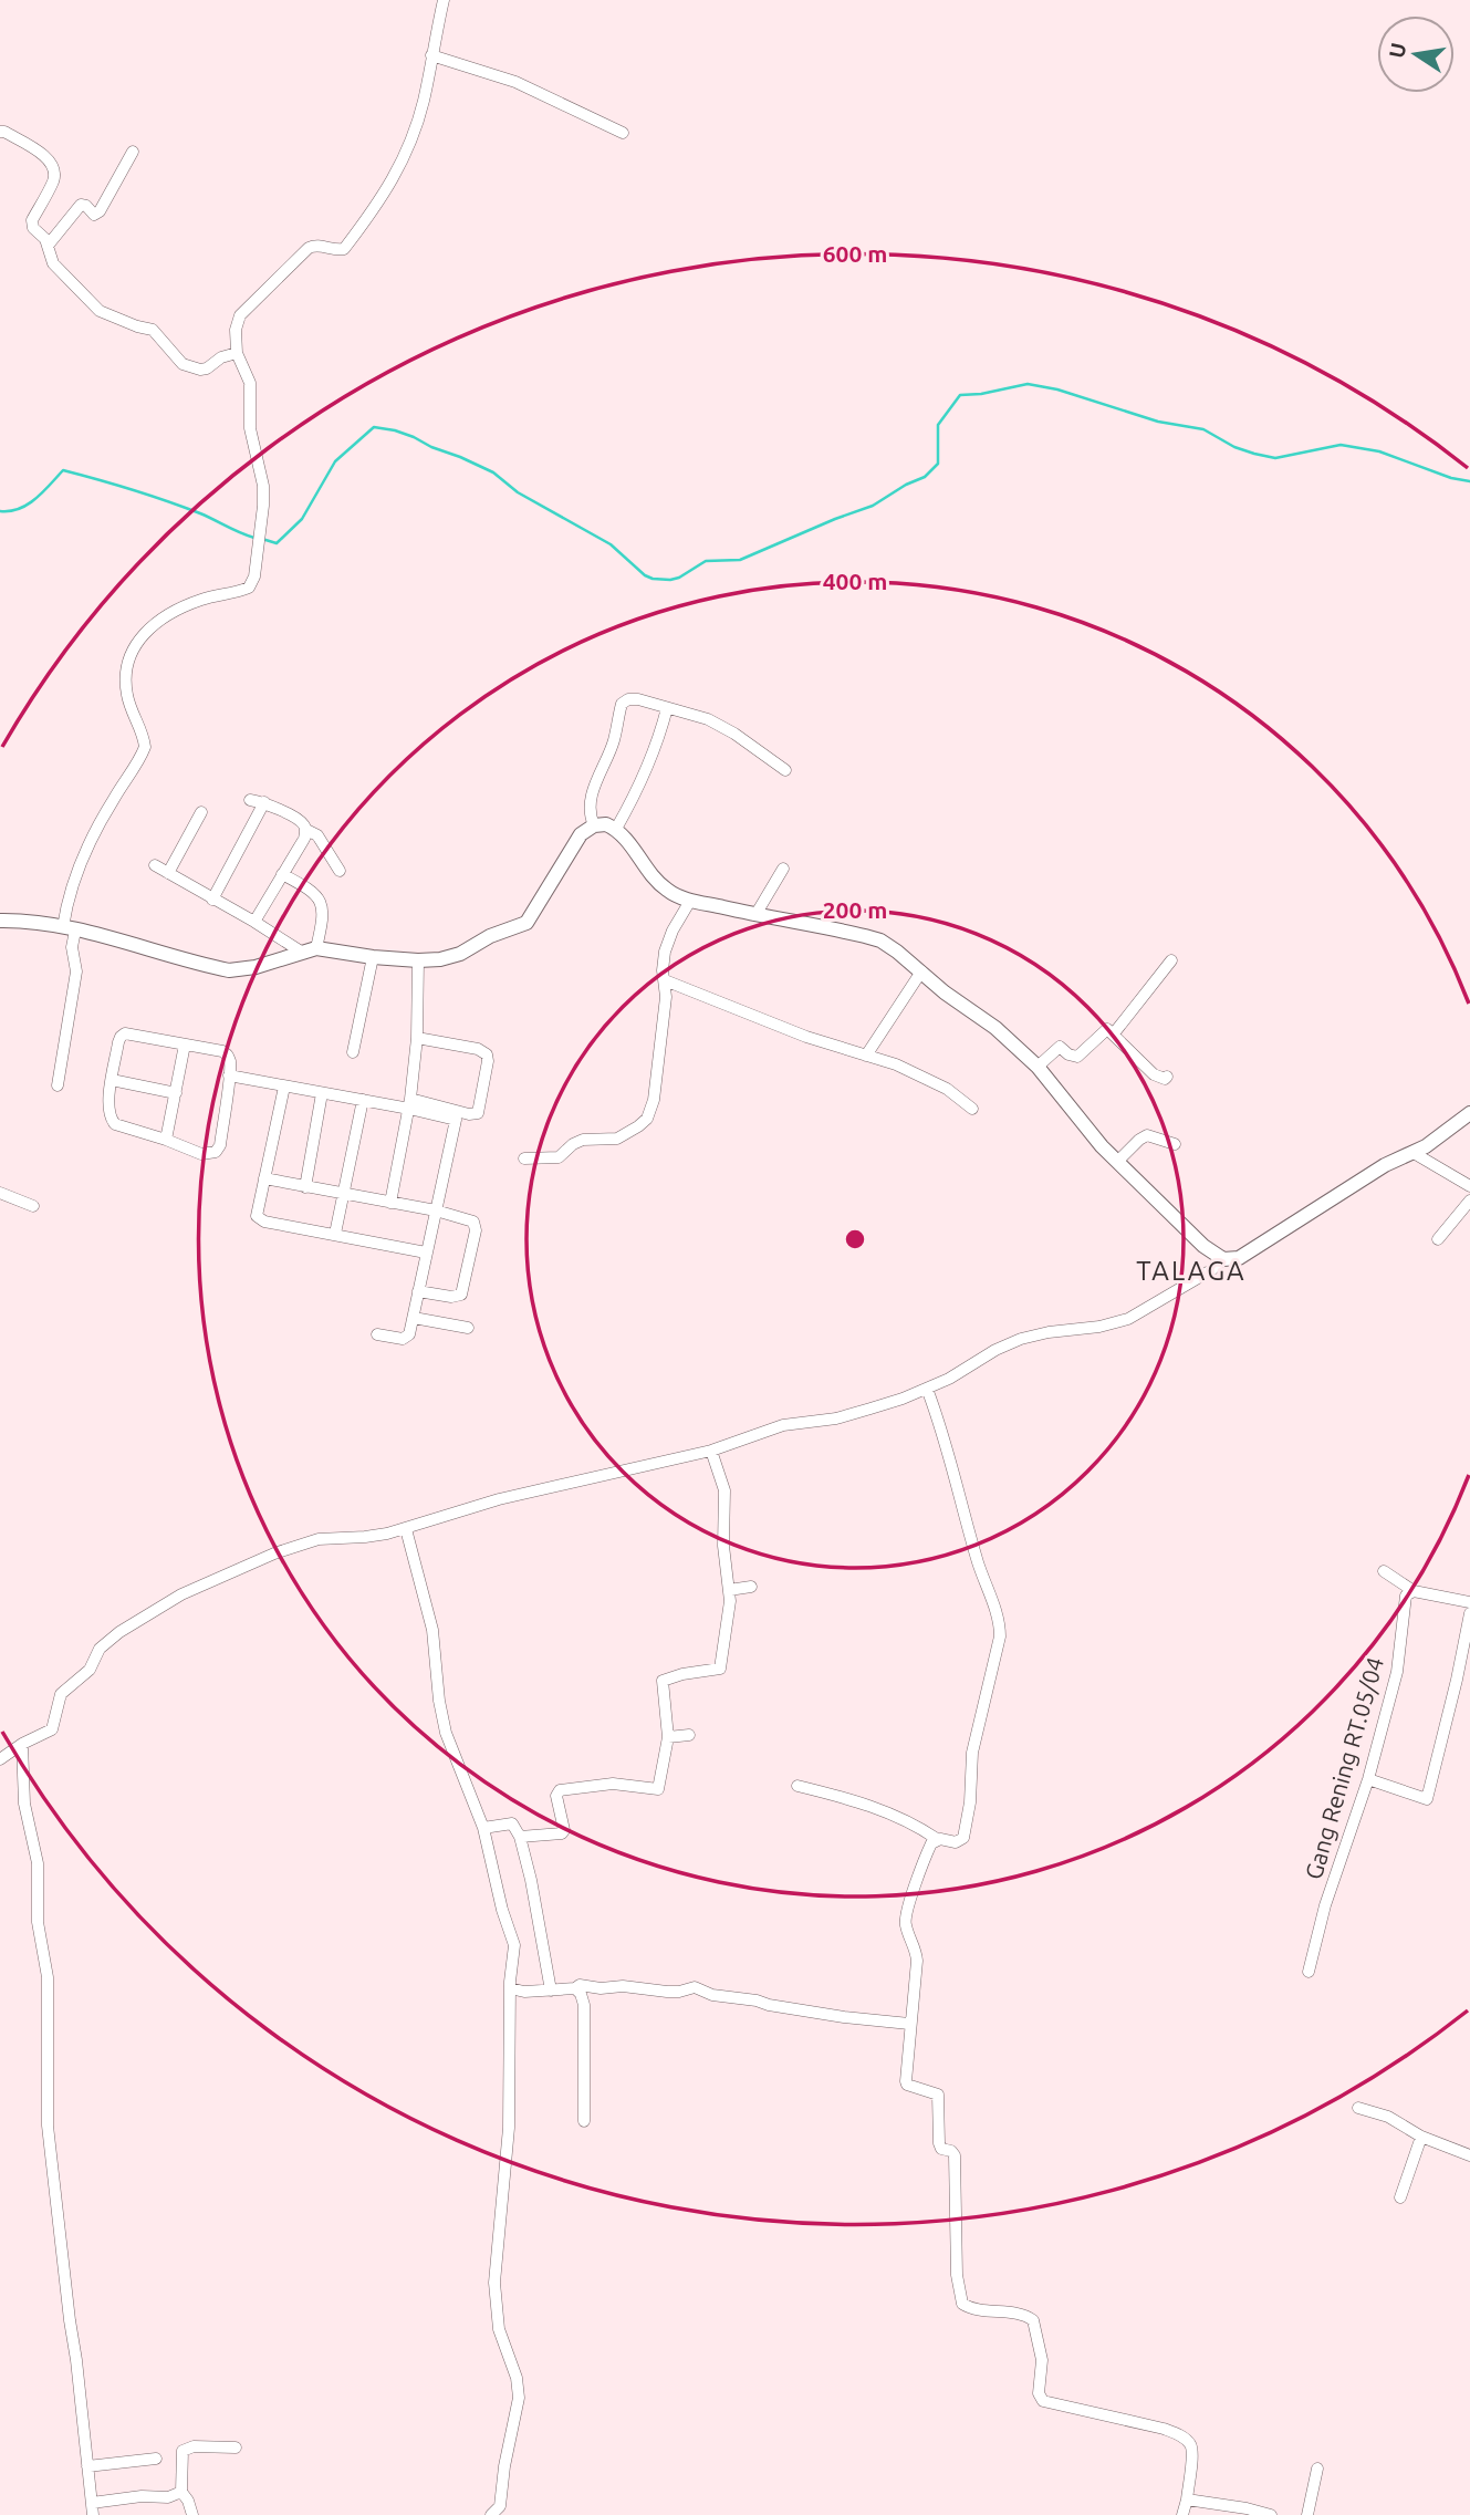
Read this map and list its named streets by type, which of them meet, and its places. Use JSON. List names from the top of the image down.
{
  "streets": {
    "street": ["Gang Rening RT.05/04"]
  },
  "districts": ["TALAGA"],
  "north": "left",
  "rings": ["600 m", "400 m", "200 m"]
}
